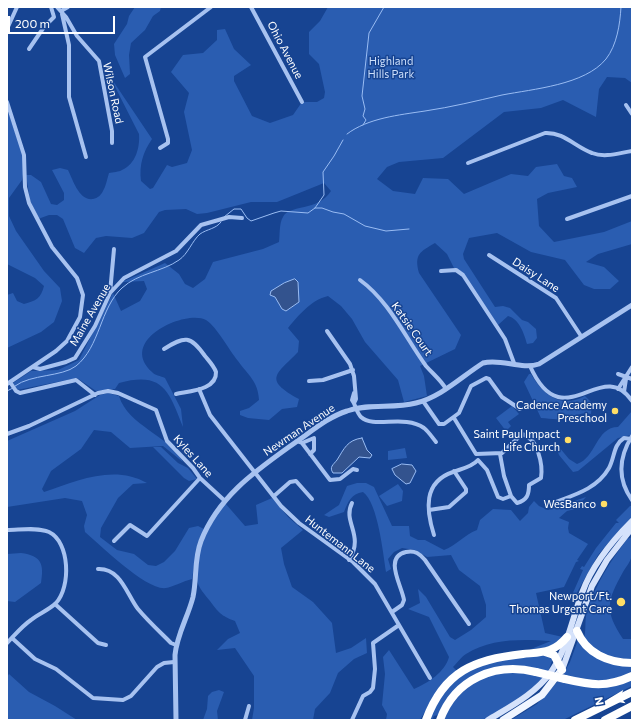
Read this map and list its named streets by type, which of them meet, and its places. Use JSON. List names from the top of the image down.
{
  "streets": {
    "street": [
      "Ohio Avenue",
      "Wilson Road",
      "Daisy Lane",
      "Maine Avenue",
      "Katsie Court",
      "Newman Avenue",
      "Kyles Lane",
      "Huntemann Lane"
    ]
  },
  "crossings": [
    ["Katsie Court", "Newman Avenue"],
    ["Newman Avenue", "Kyles Lane"],
    ["Newman Avenue", "Huntemann Lane"]
  ],
  "parks": ["Highland Hills Park"],
  "places": [
    "Cadence Academy Preschool",
    "Saint Paul Impact Life Church",
    "WesBanco",
    "Newport/Ft. Thomas Urgent Care"
  ],
  "scale_bar": "200 m",
  "north": "left"
}
